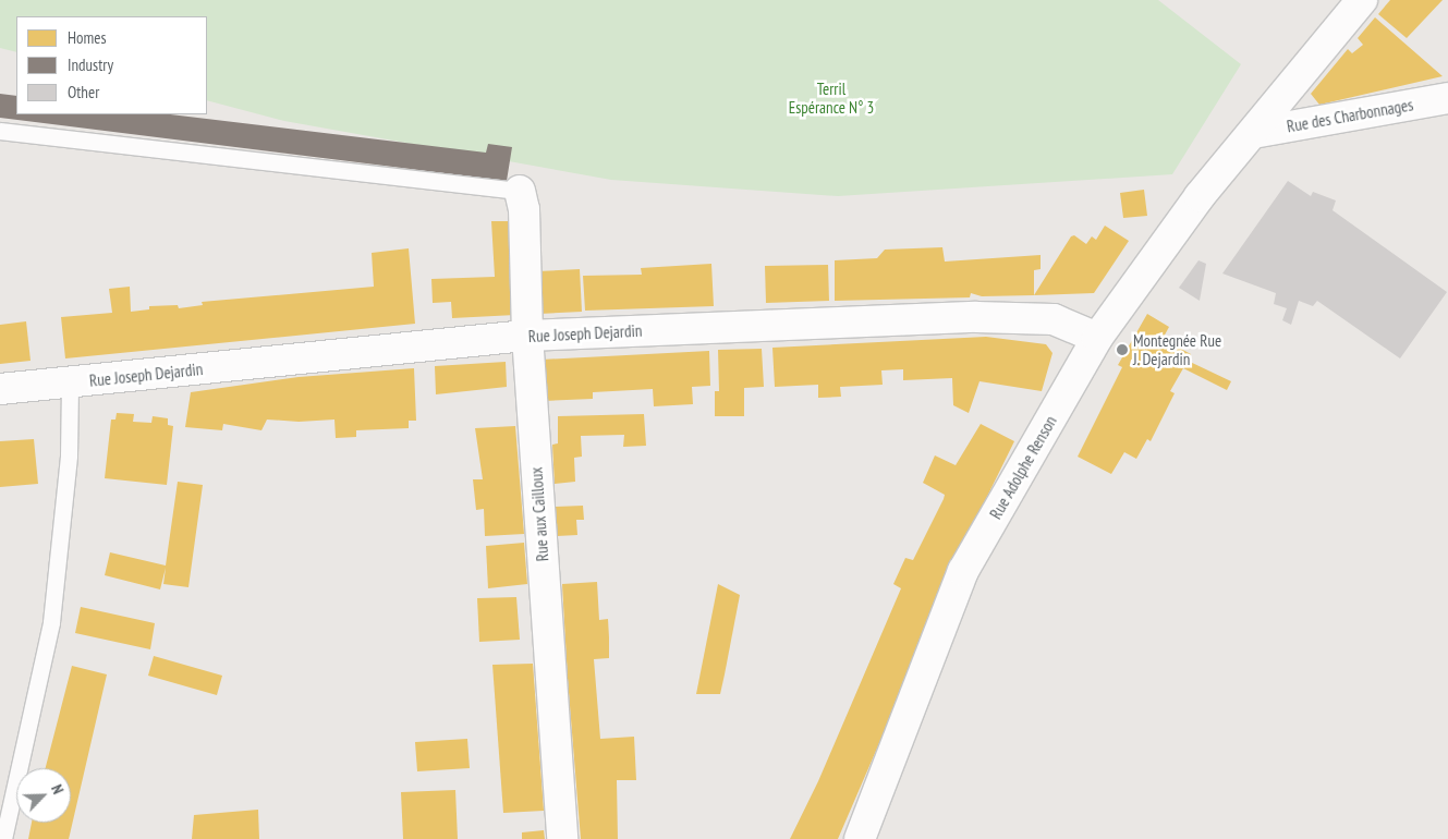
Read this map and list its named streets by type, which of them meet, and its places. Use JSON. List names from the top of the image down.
{
  "streets": {
    "street": [
      "Rue des Charbonnages",
      "Rue Joseph Dejardin",
      "Rue Adolphe Renson",
      "Rue aux Cailloux"
    ]
  },
  "crossings": [
    ["Rue des Charbonnages", "Rue Adolphe Renson"],
    ["Rue Joseph Dejardin", "Rue Adolphe Renson"],
    ["Rue Joseph Dejardin", "Rue aux Cailloux"]
  ],
  "parks": ["Terril Espérance N° 3"],
  "places": ["Montegnée Rue J. Dejardin"],
  "legend": ["Homes", "Industry", "Other"],
  "north": "top right"
}
